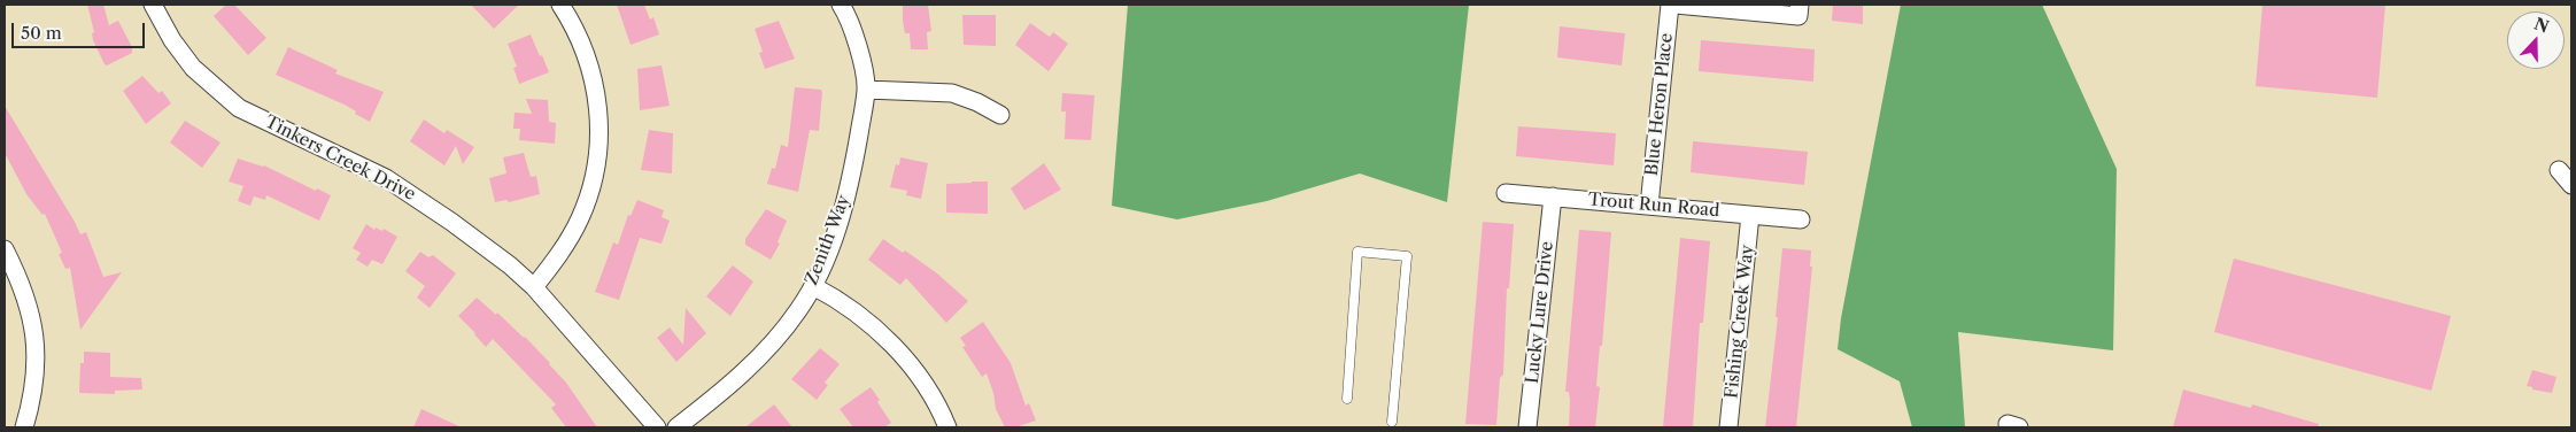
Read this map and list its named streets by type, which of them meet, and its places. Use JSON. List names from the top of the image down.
{
  "streets": {
    "street": [
      "Blue Heron Place",
      "Tinkers Creek Drive",
      "Trout Run Road",
      "Zenith Way",
      "Lucky Lure Drive",
      "Fishing Creek Way"
    ]
  },
  "crossings": [
    ["Blue Heron Place", "Trout Run Road"],
    ["Trout Run Road", "Lucky Lure Drive"],
    ["Trout Run Road", "Fishing Creek Way"]
  ],
  "scale_bar": "50 m",
  "north": "top"
}
